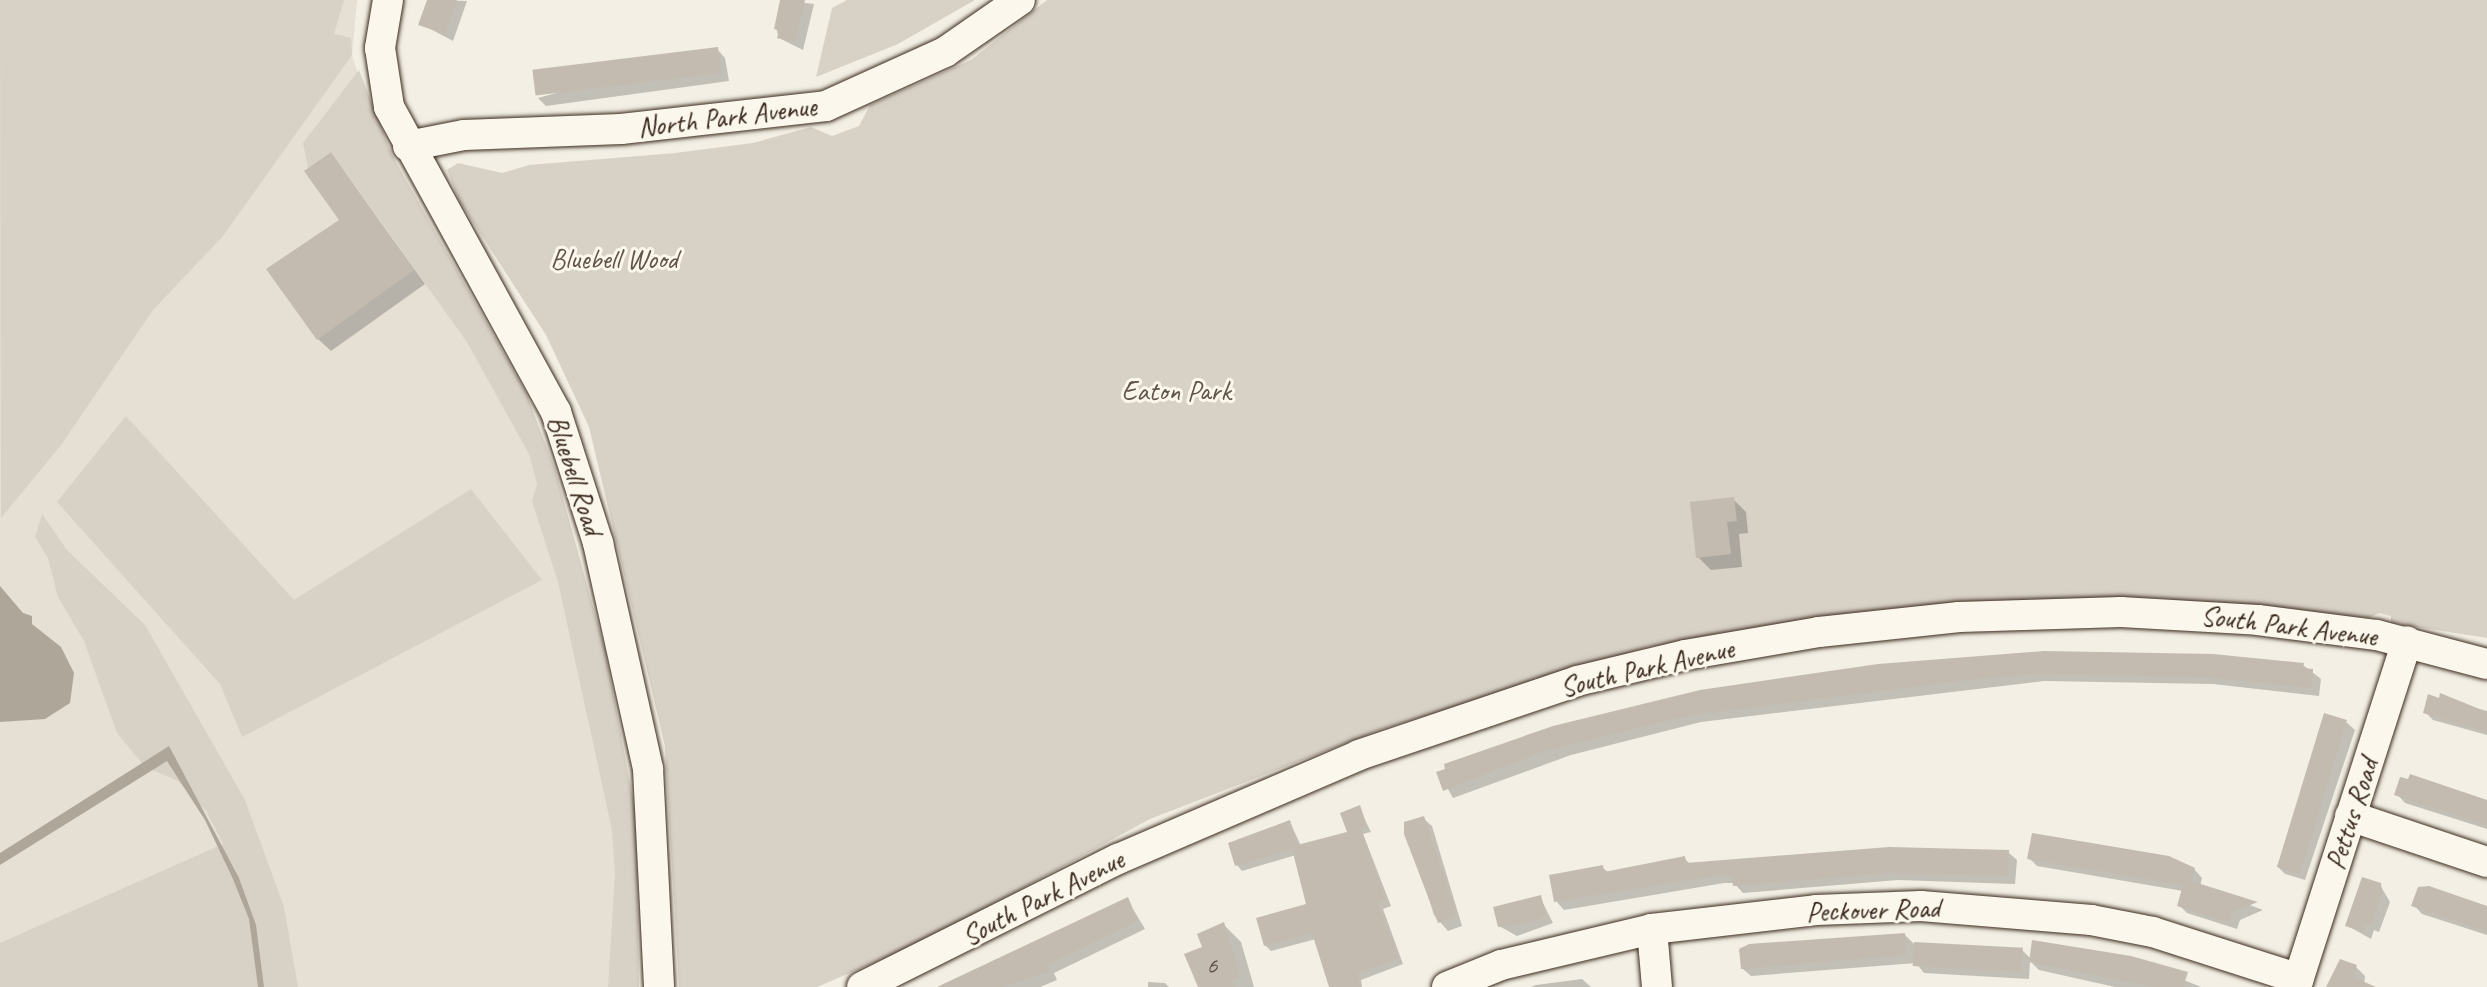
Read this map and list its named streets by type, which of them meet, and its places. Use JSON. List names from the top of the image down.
{
  "streets": {
    "street": [
      "North Park Avenue",
      "Bluebell Road",
      "South Park Avenue",
      "Pettus Road",
      "Peckover Road"
    ]
  },
  "crossings": [
    ["North Park Avenue", "Bluebell Road"],
    ["South Park Avenue", "Pettus Road"],
    ["Pettus Road", "Peckover Road"]
  ],
  "parks": ["Bluebell Wood", "Eaton Park"],
  "house_numbers": ["6"]
}
